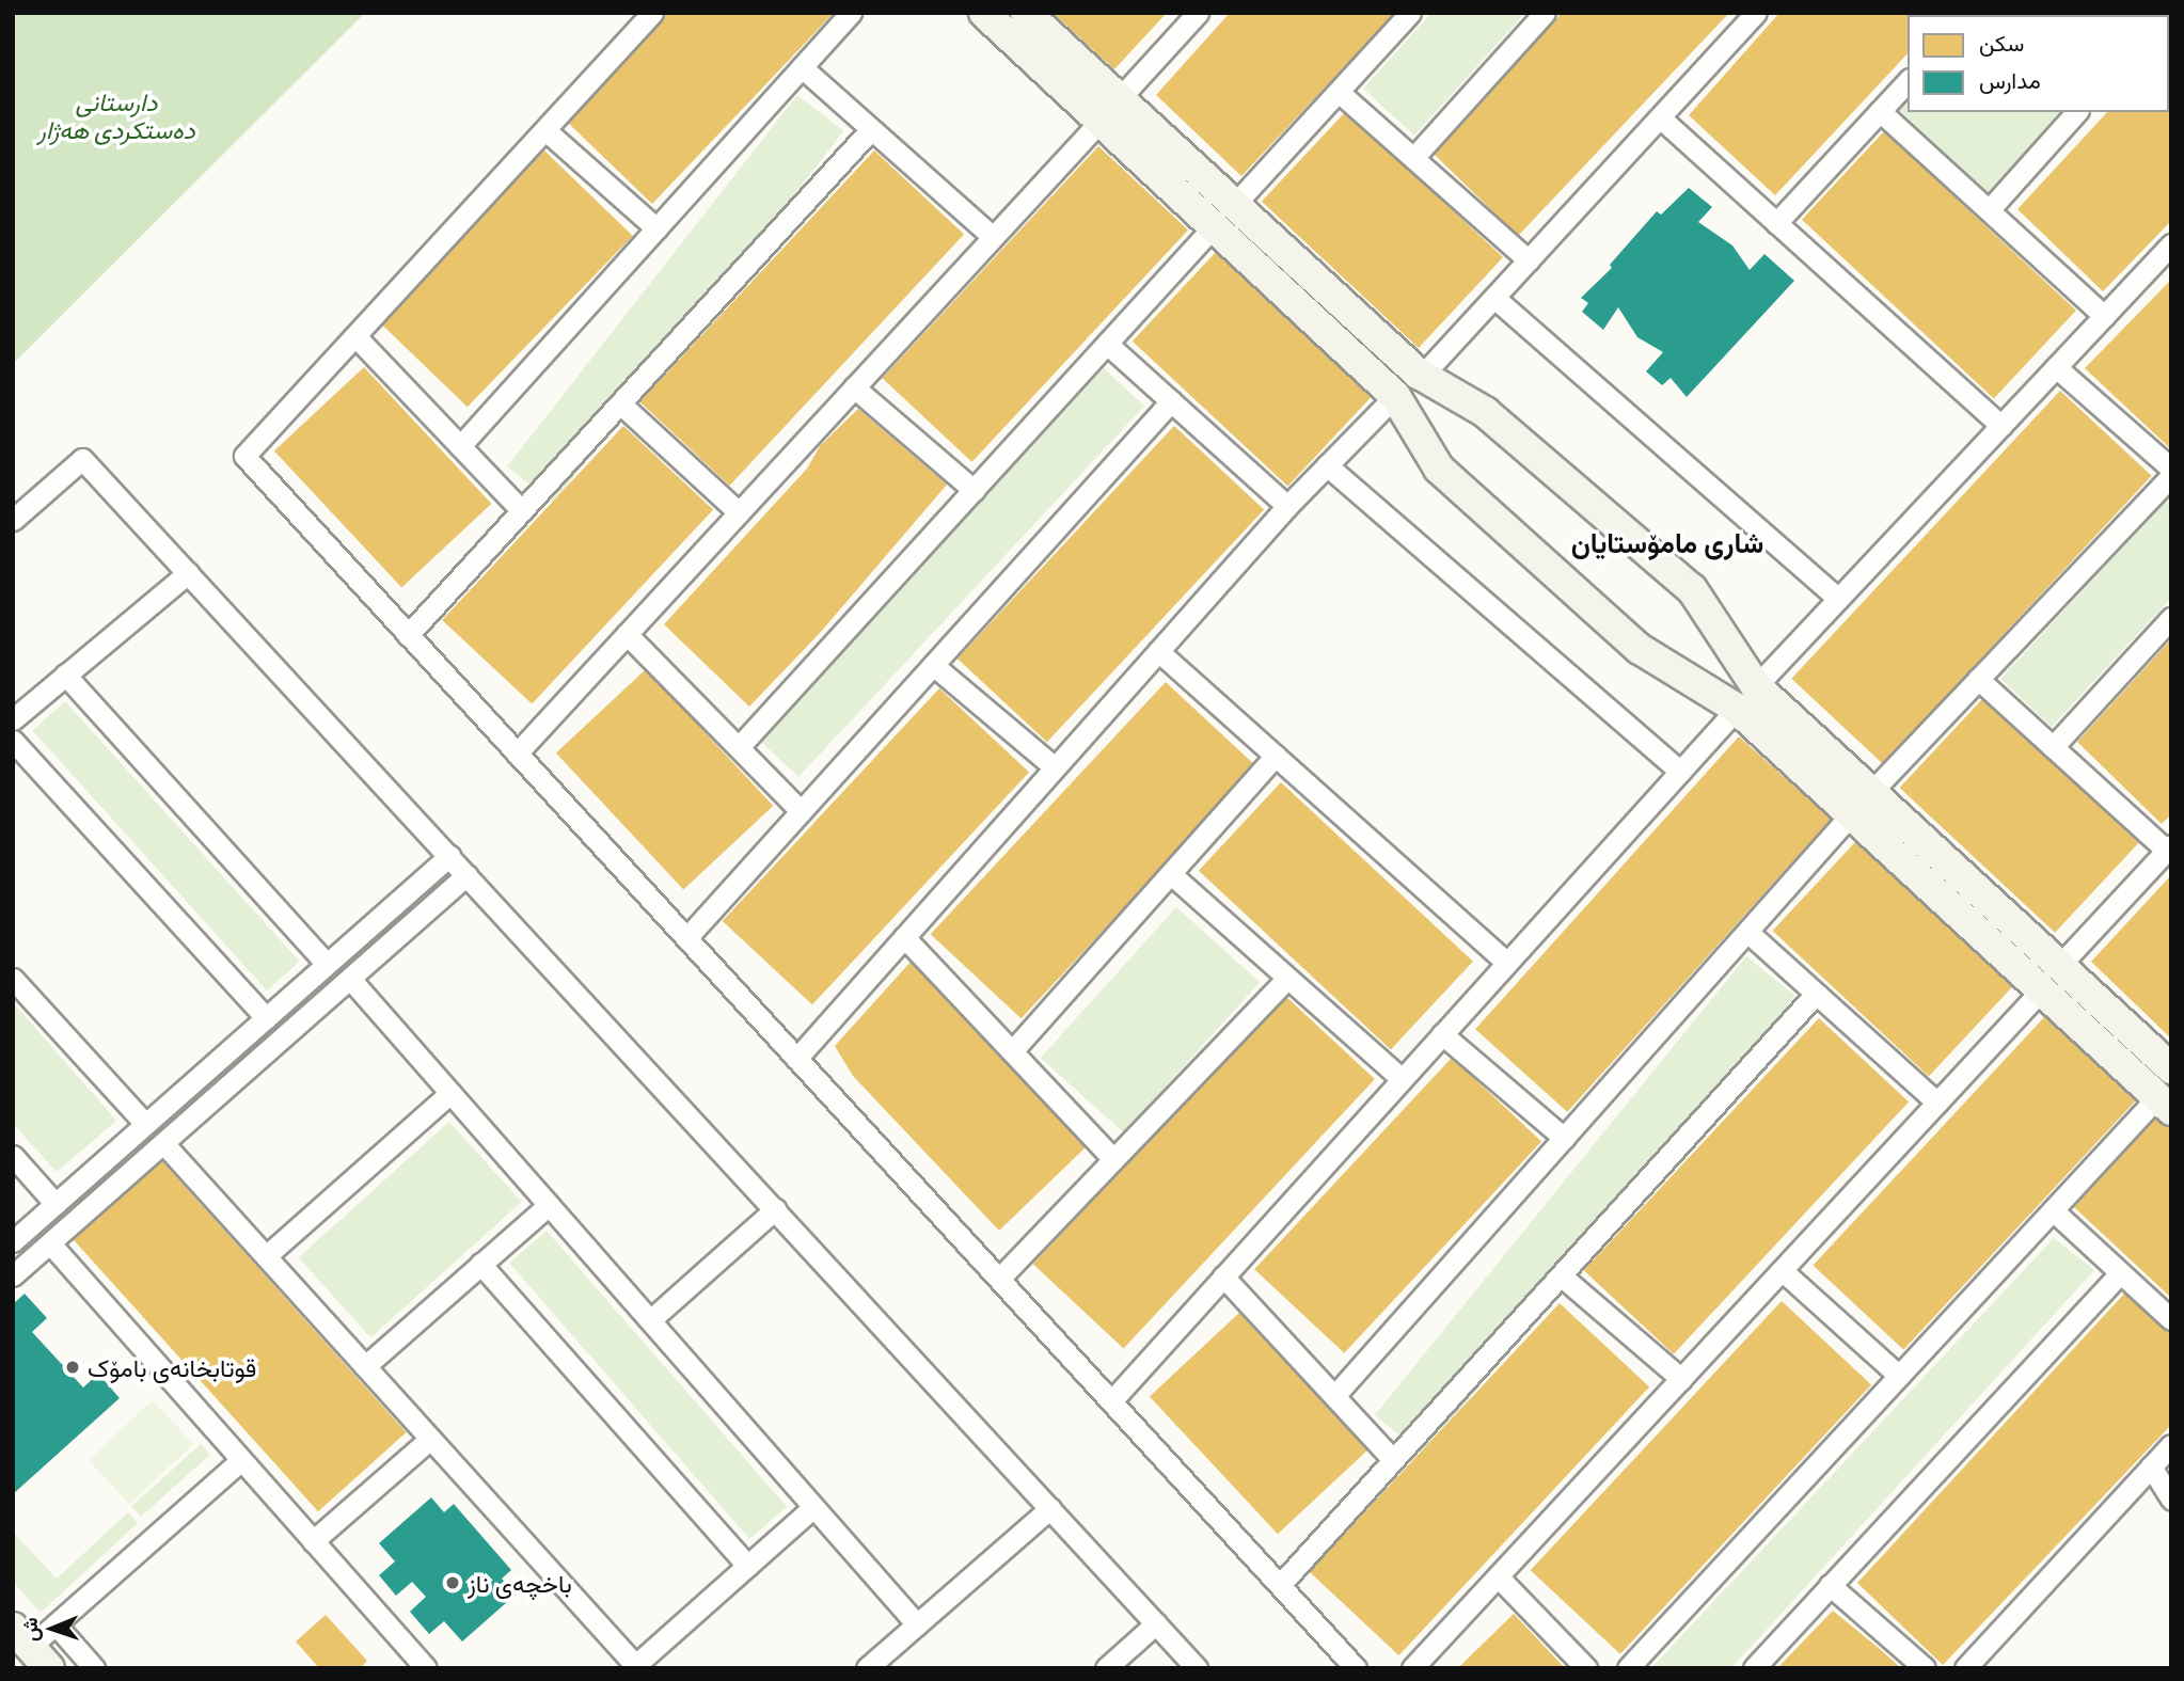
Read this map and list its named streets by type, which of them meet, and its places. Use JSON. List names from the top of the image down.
{
  "districts": ["شاری مامۆستایان"],
  "parks": ["دارستانی دەستکردی هەژار"],
  "places": ["قوتابخانەی بامۆک", "باخچەی ناز"],
  "legend": ["سكن", "مدارس"],
  "north": "left"
}
